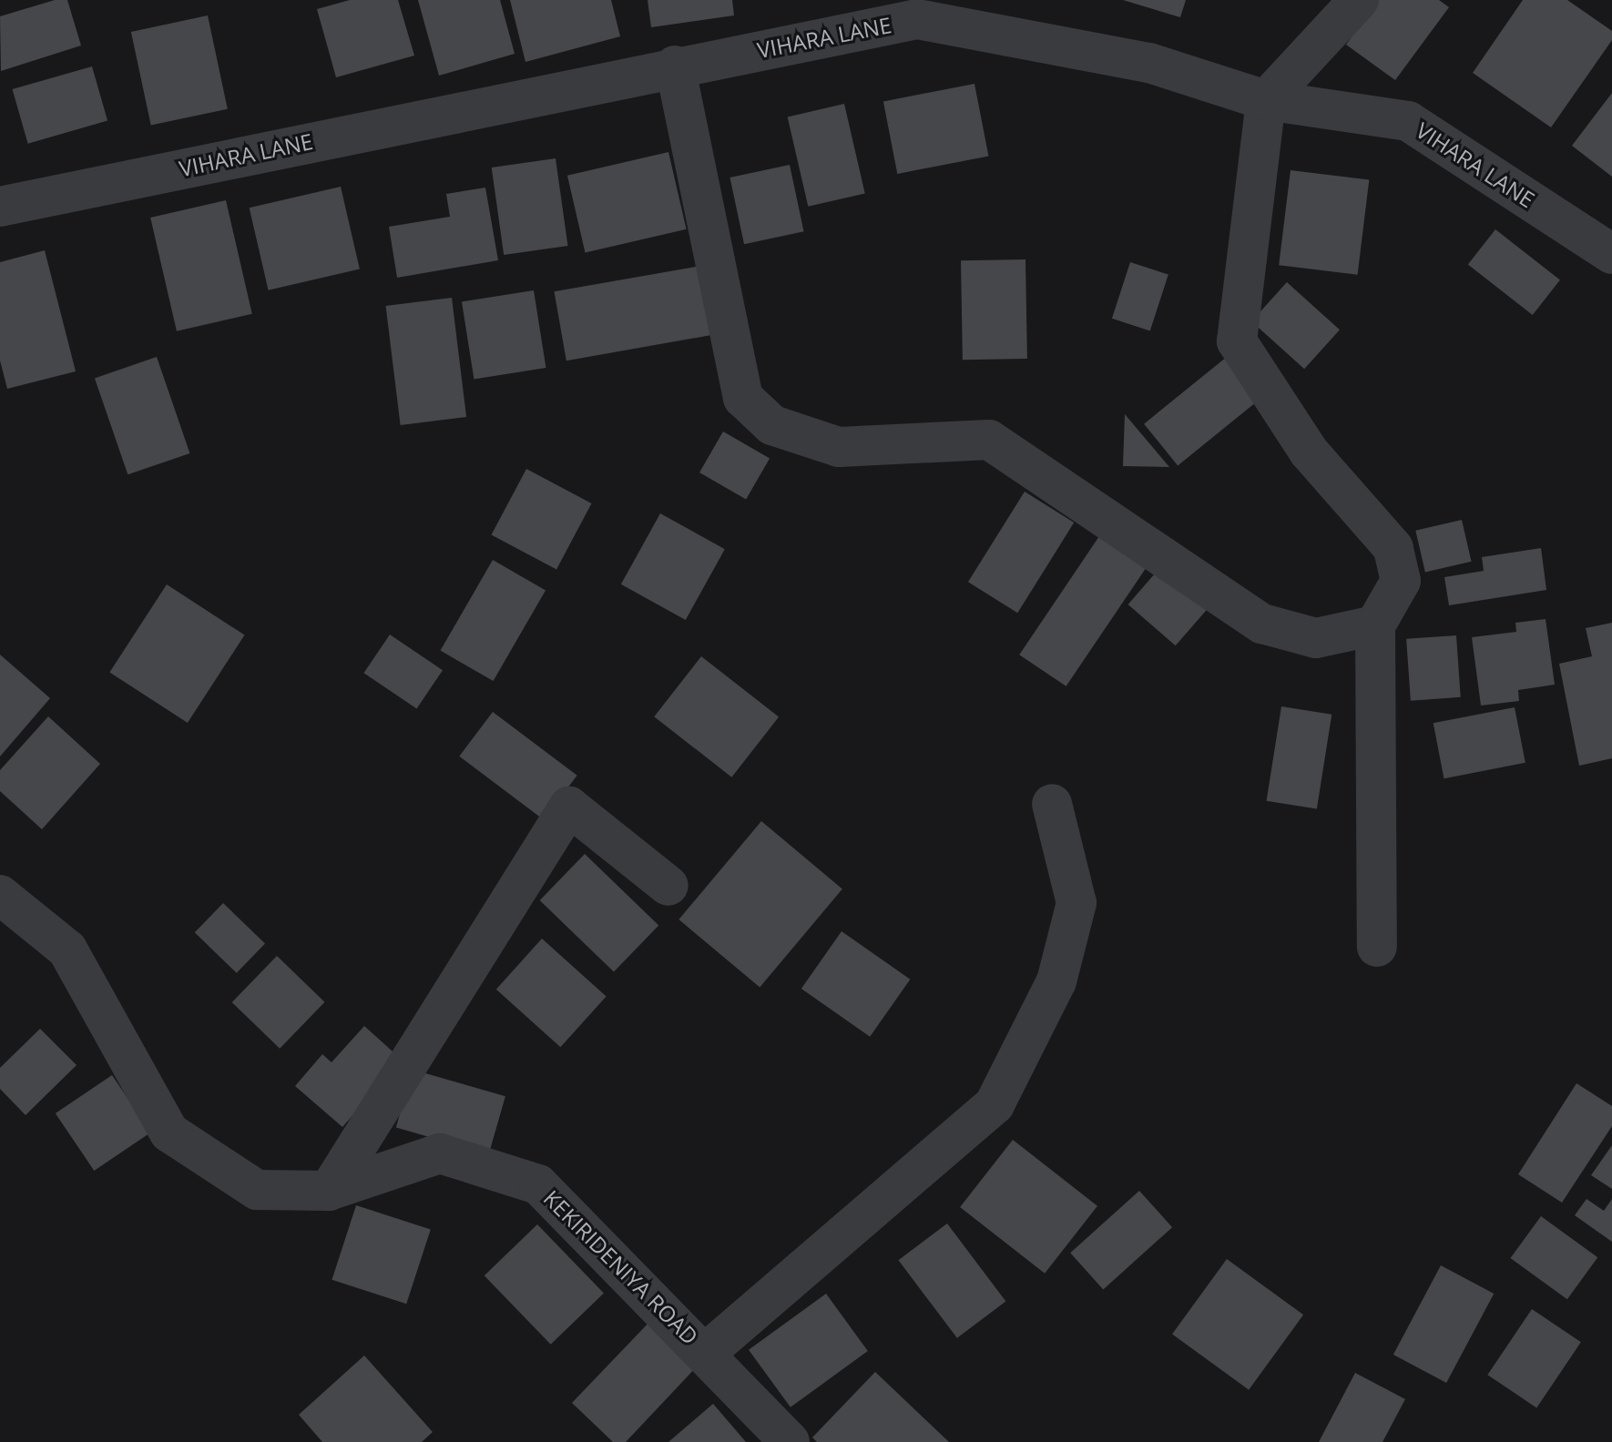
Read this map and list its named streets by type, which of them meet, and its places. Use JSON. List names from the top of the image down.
{
  "streets": {
    "street": ["VIHARA LANE", "KEKIRIDENIYA ROAD"]
  }
}
